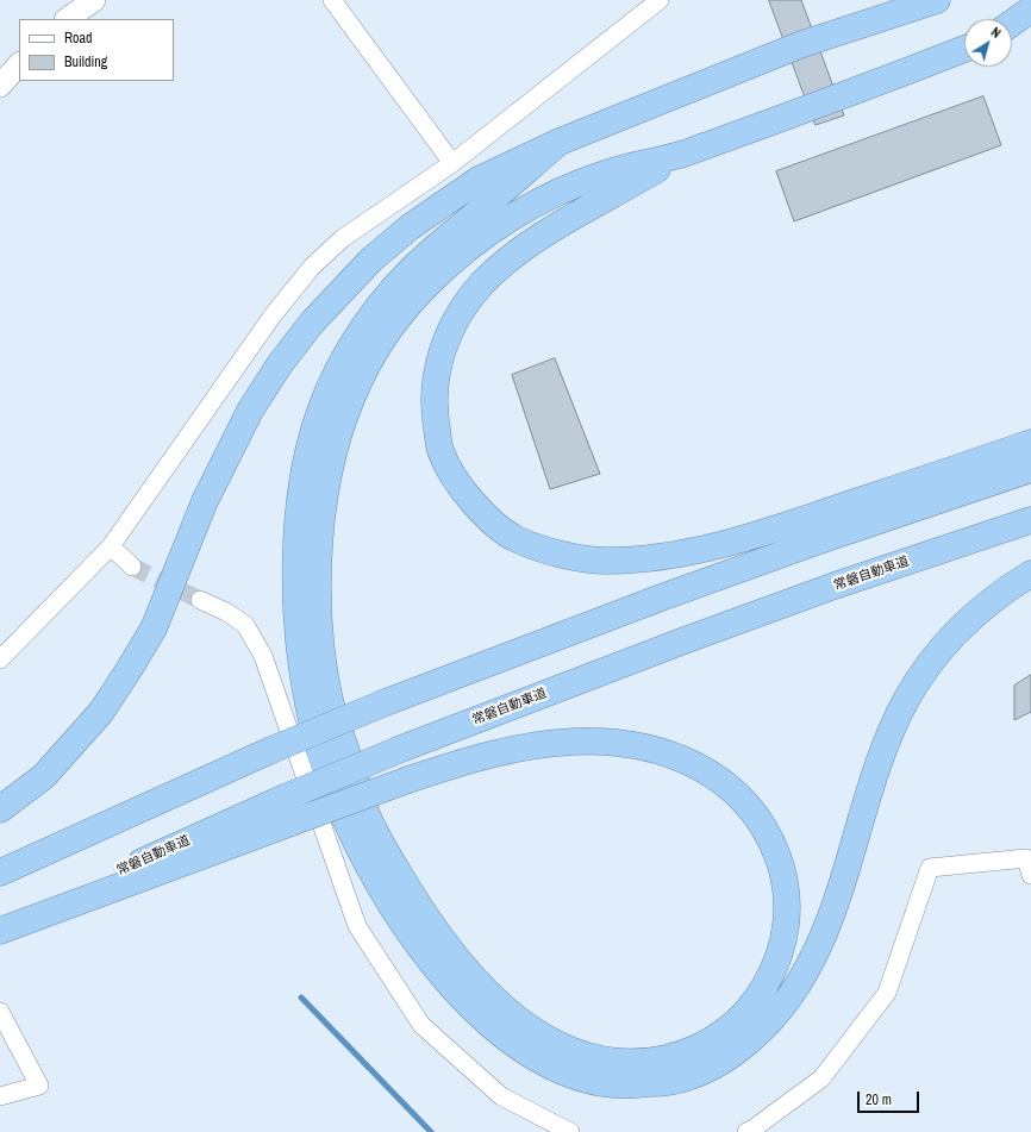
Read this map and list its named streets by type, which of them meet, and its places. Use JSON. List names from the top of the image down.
{
  "streets": {
    "highway": ["常磐自動車道"]
  },
  "legend": ["Road", "Building"],
  "scale_bar": "20 m",
  "north": "top right"
}
